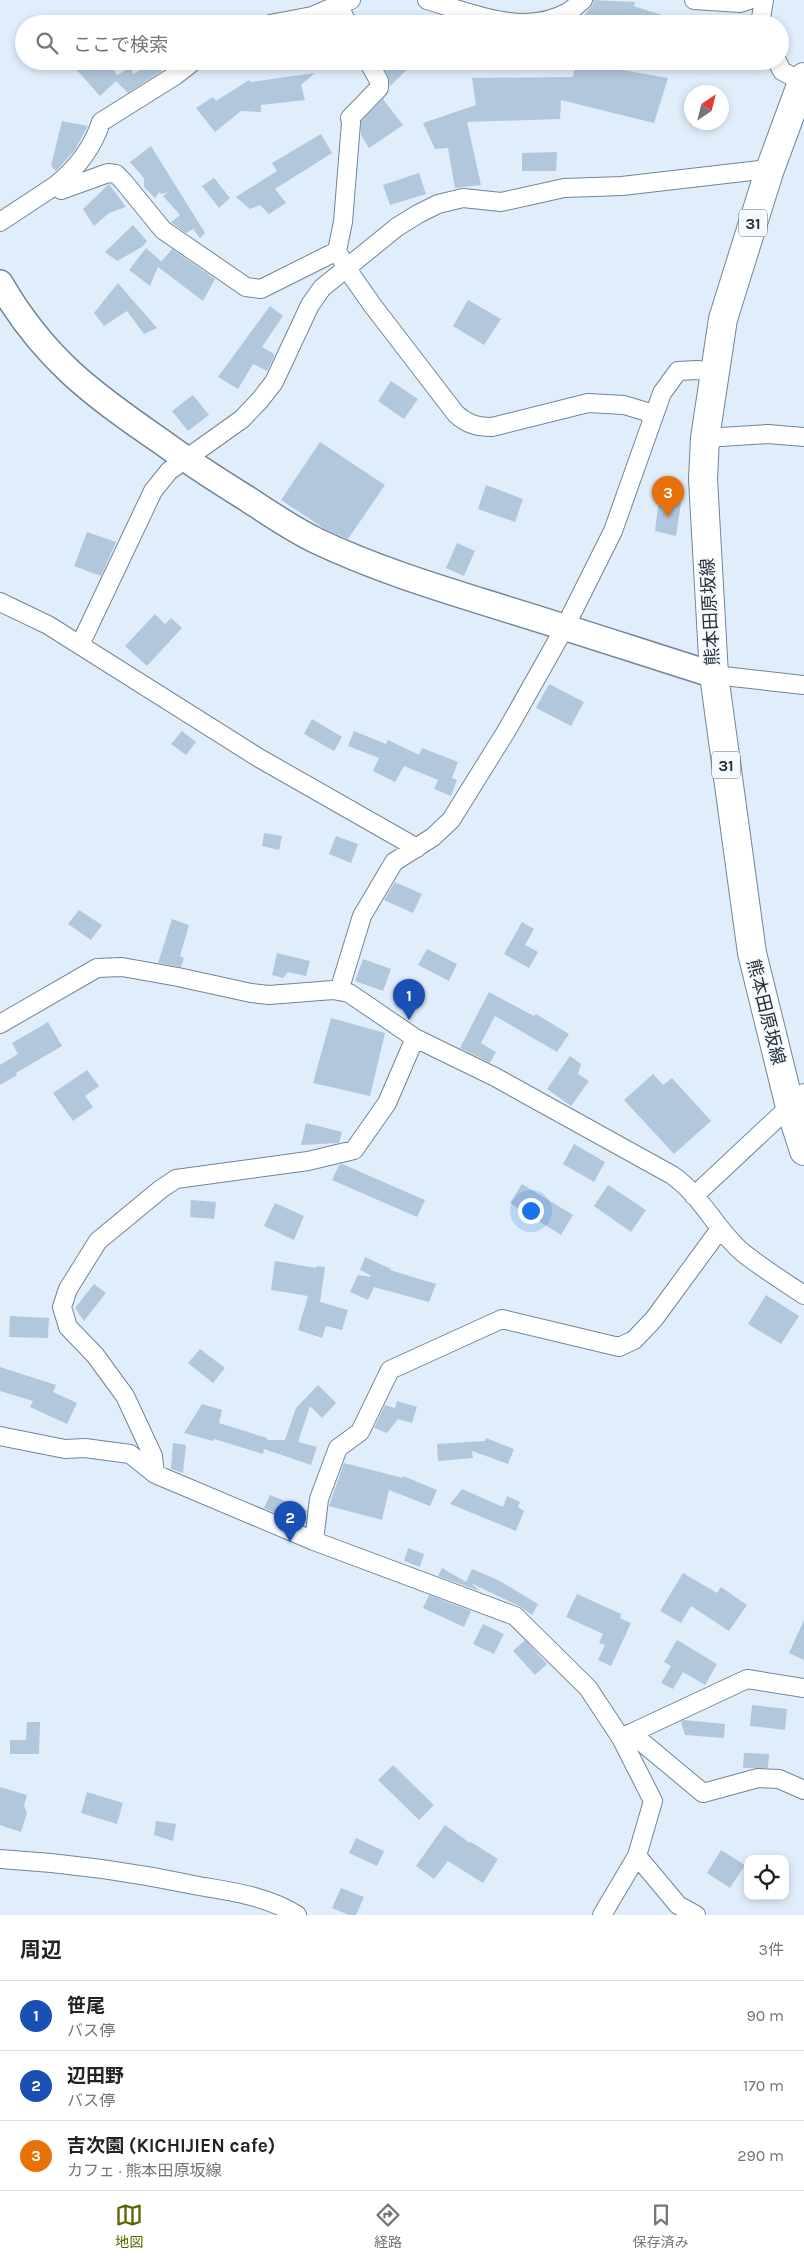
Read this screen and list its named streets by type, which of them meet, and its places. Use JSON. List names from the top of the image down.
{
  "streets": {
    "main road": ["31", "熊本田原坂線"]
  },
  "north": "top right",
  "page": {
    "search": "ここで検索",
    "pins": ["3", "1", "2"],
    "heading": ["周辺", "3件"],
    "list": [
      {
        "mark": "1",
        "name": "笹尾",
        "note": "バス停",
        "value": "90 m"
      },
      {
        "mark": "2",
        "name": "辺田野",
        "note": "バス停",
        "value": "170 m"
      },
      {
        "mark": "3",
        "name": "吉次園 (KICHIJIEN cafe)",
        "note": "カフェ · 熊本田原坂線",
        "value": "290 m"
      }
    ],
    "nav": ["地図", "経路", "保存済み"]
  }
}
